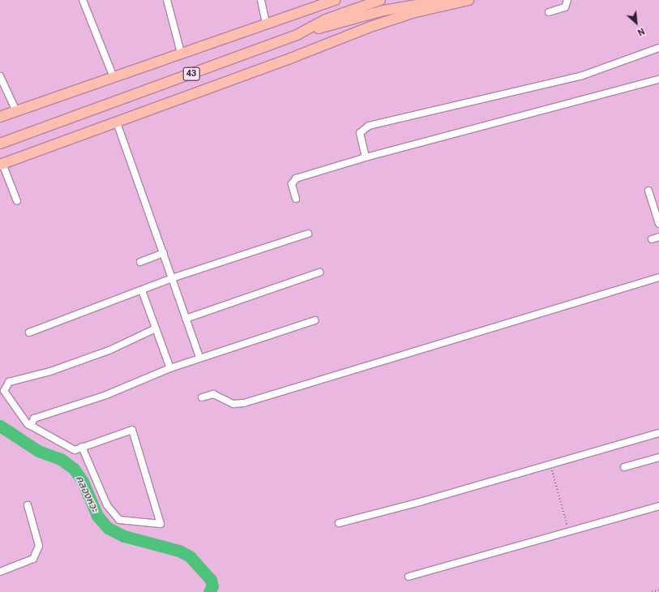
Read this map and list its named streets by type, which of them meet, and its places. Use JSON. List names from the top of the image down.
{
  "streets": {
    "highway": ["43"]
  },
  "water": ["คลองหวะ"],
  "north": "bottom right"
}
